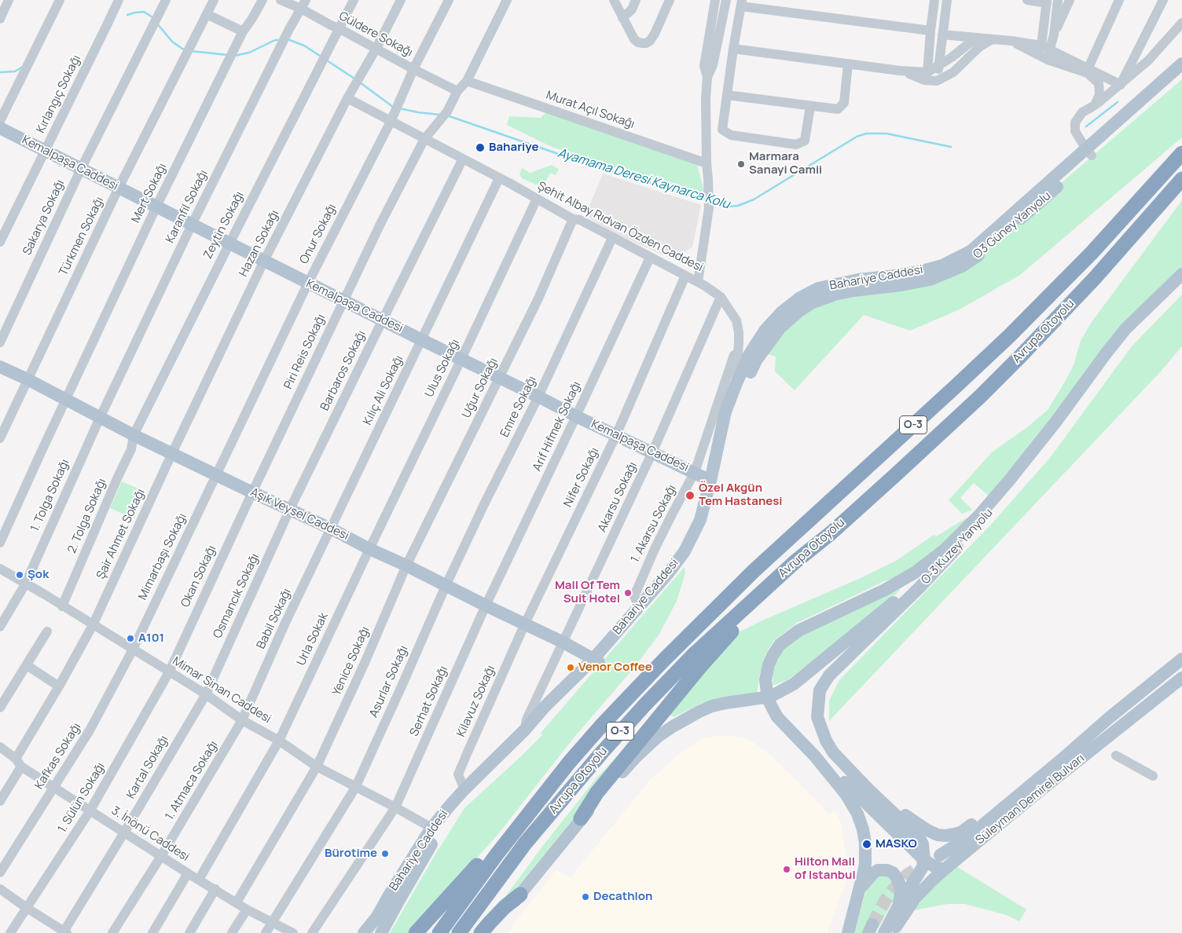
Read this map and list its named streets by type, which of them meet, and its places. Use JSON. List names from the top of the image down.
{
  "streets": {
    "highway": ["Avrupa Otoyolu", "O-3"],
    "main road": [
      "Kemalpaşa Caddesi",
      "O3 Güney Yanyolu",
      "Bahariye Caddesi",
      "Aşık Veysel Caddesi",
      "O-3 Kuzey Yanyolu",
      "Süleyman Demirel Bulvarı"
    ],
    "street": [
      "Güldere Sokağı",
      "Kırlangıç Sokağı",
      "Murat Açıl Sokağı",
      "Mert Sokağı",
      "Karanfil Sokağı",
      "Sakarya Sokağı",
      "Zeytin Sokağı",
      "Şehit Albay Rıdvan Özden Caddesi",
      "Onur Sokağı",
      "Türkmen Sokağı",
      "Hazan Sokağı",
      "Piri Reis Sokağı",
      "Ulus Sokağı",
      "Barbaros Sokağı",
      "Uğur Sokağı",
      "Kılıç Ali Sokağı",
      "Emre Sokağı",
      "Arif Hifmek Sokağı",
      "Nifer Sokağı",
      "1. Tolga Sokağı",
      "Akarsu Sokağı",
      "2. Tolga Sokağı",
      "1. Akarsu Sokağı",
      "Şair Ahmet Sokağı",
      "Mimarbaşı Sokağı",
      "Okan Sokağı",
      "Osmancık Sokağı",
      "Babil Sokağı",
      "Urla Sokak",
      "Yenice Sokağı",
      "Asurlar Sokağı",
      "Mimar Sinan Caddesi",
      "Serhat Sokağı",
      "Kilavuz Sokağı",
      "Kafkas Sokağı",
      "Kartal Sokağı",
      "1. Atmaca Sokağı",
      "1. Sülün Sokağı",
      "3. İnönü Caddesi"
    ]
  },
  "crossings": [
    ["Güldere Sokağı", "Karanfil Sokağı"],
    ["Güldere Sokağı", "Zeytin Sokağı"],
    ["Güldere Sokağı", "Onur Sokağı"],
    ["Güldere Sokağı", "Hazan Sokağı"],
    ["Güldere Sokağı", "Piri Reis Sokağı"],
    ["Kırlangıç Sokağı", "Kemalpaşa Caddesi"],
    ["Murat Açıl Sokağı", "Piri Reis Sokağı"],
    ["Kemalpaşa Caddesi", "Mert Sokağı"],
    ["Kemalpaşa Caddesi", "Karanfil Sokağı"],
    ["Kemalpaşa Caddesi", "Sakarya Sokağı"],
    ["Kemalpaşa Caddesi", "Zeytin Sokağı"],
    ["Kemalpaşa Caddesi", "Onur Sokağı"],
    ["Kemalpaşa Caddesi", "Türkmen Sokağı"],
    ["Kemalpaşa Caddesi", "Hazan Sokağı"],
    ["Kemalpaşa Caddesi", "Bahariye Caddesi"],
    ["Kemalpaşa Caddesi", "Piri Reis Sokağı"],
    ["Kemalpaşa Caddesi", "Ulus Sokağı"],
    ["Kemalpaşa Caddesi", "Barbaros Sokağı"],
    ["Kemalpaşa Caddesi", "Uğur Sokağı"],
    ["Kemalpaşa Caddesi", "Kılıç Ali Sokağı"],
    ["Kemalpaşa Caddesi", "Emre Sokağı"],
    ["Kemalpaşa Caddesi", "Arif Hifmek Sokağı"],
    ["Kemalpaşa Caddesi", "Nifer Sokağı"],
    ["Kemalpaşa Caddesi", "Akarsu Sokağı"],
    ["Kemalpaşa Caddesi", "1. Akarsu Sokağı"],
    ["Mert Sokağı", "Aşık Veysel Caddesi"],
    ["Karanfil Sokağı", "1. Tolga Sokağı"],
    ["Karanfil Sokağı", "Aşık Veysel Caddesi"],
    ["Zeytin Sokağı", "Aşık Veysel Caddesi"],
    ["Zeytin Sokağı", "2. Tolga Sokağı"],
    ["O3 Güney Yanyolu", "Bahariye Caddesi"],
    ["O3 Güney Yanyolu", "Aşık Veysel Caddesi"],
    ["Şehit Albay Rıdvan Özden Caddesi", "Onur Sokağı"],
    ["Şehit Albay Rıdvan Özden Caddesi", "Bahariye Caddesi"],
    ["Şehit Albay Rıdvan Özden Caddesi", "Piri Reis Sokağı"],
    ["Şehit Albay Rıdvan Özden Caddesi", "Ulus Sokağı"],
    ["Şehit Albay Rıdvan Özden Caddesi", "Barbaros Sokağı"],
    ["Şehit Albay Rıdvan Özden Caddesi", "Uğur Sokağı"],
    ["Şehit Albay Rıdvan Özden Caddesi", "Kılıç Ali Sokağı"],
    ["Şehit Albay Rıdvan Özden Caddesi", "Emre Sokağı"],
    ["Şehit Albay Rıdvan Özden Caddesi", "Arif Hifmek Sokağı"],
    ["Şehit Albay Rıdvan Özden Caddesi", "Nifer Sokağı"],
    ["Şehit Albay Rıdvan Özden Caddesi", "Akarsu Sokağı"],
    ["Şehit Albay Rıdvan Özden Caddesi", "1. Akarsu Sokağı"],
    ["Onur Sokağı", "Aşık Veysel Caddesi"],
    ["Onur Sokağı", "Mimarbaşı Sokağı"],
    ["Türkmen Sokağı", "Aşık Veysel Caddesi"],
    ["Hazan Sokağı", "Aşık Veysel Caddesi"],
    ["Hazan Sokağı", "Şair Ahmet Sokağı"],
    ["Bahariye Caddesi", "Akarsu Sokağı"],
    ["Bahariye Caddesi", "Aşık Veysel Caddesi"],
    ["Bahariye Caddesi", "1. Akarsu Sokağı"],
    ["Bahariye Caddesi", "Mimar Sinan Caddesi"],
    ["Bahariye Caddesi", "Kilavuz Sokağı"],
    ["Piri Reis Sokağı", "Aşık Veysel Caddesi"],
    ["Piri Reis Sokağı", "Okan Sokağı"],
    ["Ulus Sokağı", "Aşık Veysel Caddesi"],
    ["Ulus Sokağı", "Urla Sokak"],
    ["Barbaros Sokağı", "Aşık Veysel Caddesi"],
    ["Barbaros Sokağı", "Osmancık Sokağı"],
    ["Uğur Sokağı", "Aşık Veysel Caddesi"],
    ["Uğur Sokağı", "Yenice Sokağı"],
    ["Kılıç Ali Sokağı", "Aşık Veysel Caddesi"],
    ["Kılıç Ali Sokağı", "Babil Sokağı"],
    ["Emre Sokağı", "Aşık Veysel Caddesi"],
    ["Emre Sokağı", "Asurlar Sokağı"],
    ["Arif Hifmek Sokağı", "Aşık Veysel Caddesi"],
    ["Arif Hifmek Sokağı", "Serhat Sokağı"],
    ["Nifer Sokağı", "Aşık Veysel Caddesi"],
    ["Nifer Sokağı", "Kilavuz Sokağı"],
    ["1. Tolga Sokağı", "Aşık Veysel Caddesi"],
    ["1. Tolga Sokağı", "Mimar Sinan Caddesi"],
    ["Akarsu Sokağı", "Aşık Veysel Caddesi"],
    ["Aşık Veysel Caddesi", "2. Tolga Sokağı"],
    ["Aşık Veysel Caddesi", "Şair Ahmet Sokağı"],
    ["Aşık Veysel Caddesi", "Mimarbaşı Sokağı"],
    ["Aşık Veysel Caddesi", "Okan Sokağı"],
    ["Aşık Veysel Caddesi", "Osmancık Sokağı"],
    ["Aşık Veysel Caddesi", "Babil Sokağı"],
    ["Aşık Veysel Caddesi", "Urla Sokak"],
    ["Aşık Veysel Caddesi", "Yenice Sokağı"],
    ["Aşık Veysel Caddesi", "Asurlar Sokağı"],
    ["Aşık Veysel Caddesi", "Serhat Sokağı"],
    ["Aşık Veysel Caddesi", "Kilavuz Sokağı"],
    ["2. Tolga Sokağı", "Mimar Sinan Caddesi"],
    ["Şair Ahmet Sokağı", "Mimar Sinan Caddesi"],
    ["Şair Ahmet Sokağı", "3. İnönü Caddesi"],
    ["Mimarbaşı Sokağı", "Mimar Sinan Caddesi"],
    ["Mimarbaşı Sokağı", "Kafkas Sokağı"],
    ["Okan Sokağı", "Mimar Sinan Caddesi"],
    ["Okan Sokağı", "1. Sülün Sokağı"],
    ["Osmancık Sokağı", "Mimar Sinan Caddesi"],
    ["Osmancık Sokağı", "Kartal Sokağı"],
    ["Babil Sokağı", "Mimar Sinan Caddesi"],
    ["Babil Sokağı", "1. Atmaca Sokağı"],
    ["Urla Sokak", "Mimar Sinan Caddesi"],
    ["Urla Sokak", "3. İnönü Caddesi"],
    ["Yenice Sokağı", "Mimar Sinan Caddesi"],
    ["Yenice Sokağı", "3. İnönü Caddesi"],
    ["Asurlar Sokağı", "Mimar Sinan Caddesi"],
    ["Asurlar Sokağı", "3. İnönü Caddesi"],
    ["Mimar Sinan Caddesi", "Serhat Sokağı"],
    ["Mimar Sinan Caddesi", "Kafkas Sokağı"],
    ["Mimar Sinan Caddesi", "Kartal Sokağı"],
    ["Mimar Sinan Caddesi", "1. Atmaca Sokağı"],
    ["Mimar Sinan Caddesi", "1. Sülün Sokağı"],
    ["Kafkas Sokağı", "3. İnönü Caddesi"],
    ["Kartal Sokağı", "3. İnönü Caddesi"],
    ["1. Atmaca Sokağı", "3. İnönü Caddesi"],
    ["1. Sülün Sokağı", "3. İnönü Caddesi"]
  ],
  "water": ["Ayamama Deresi Kaynarca Kolu"],
  "places": [
    "Bahariye",
    "Marmara Sanayi Camii",
    "Özel Akgün Tem Hastanesi",
    "Şok",
    "Mall Of Tem Suit Hotel",
    "A101",
    "Venor Coffee",
    "MASKO",
    "Bürotime",
    "Hilton Mall of Istanbul",
    "Decathlon"
  ]
}
